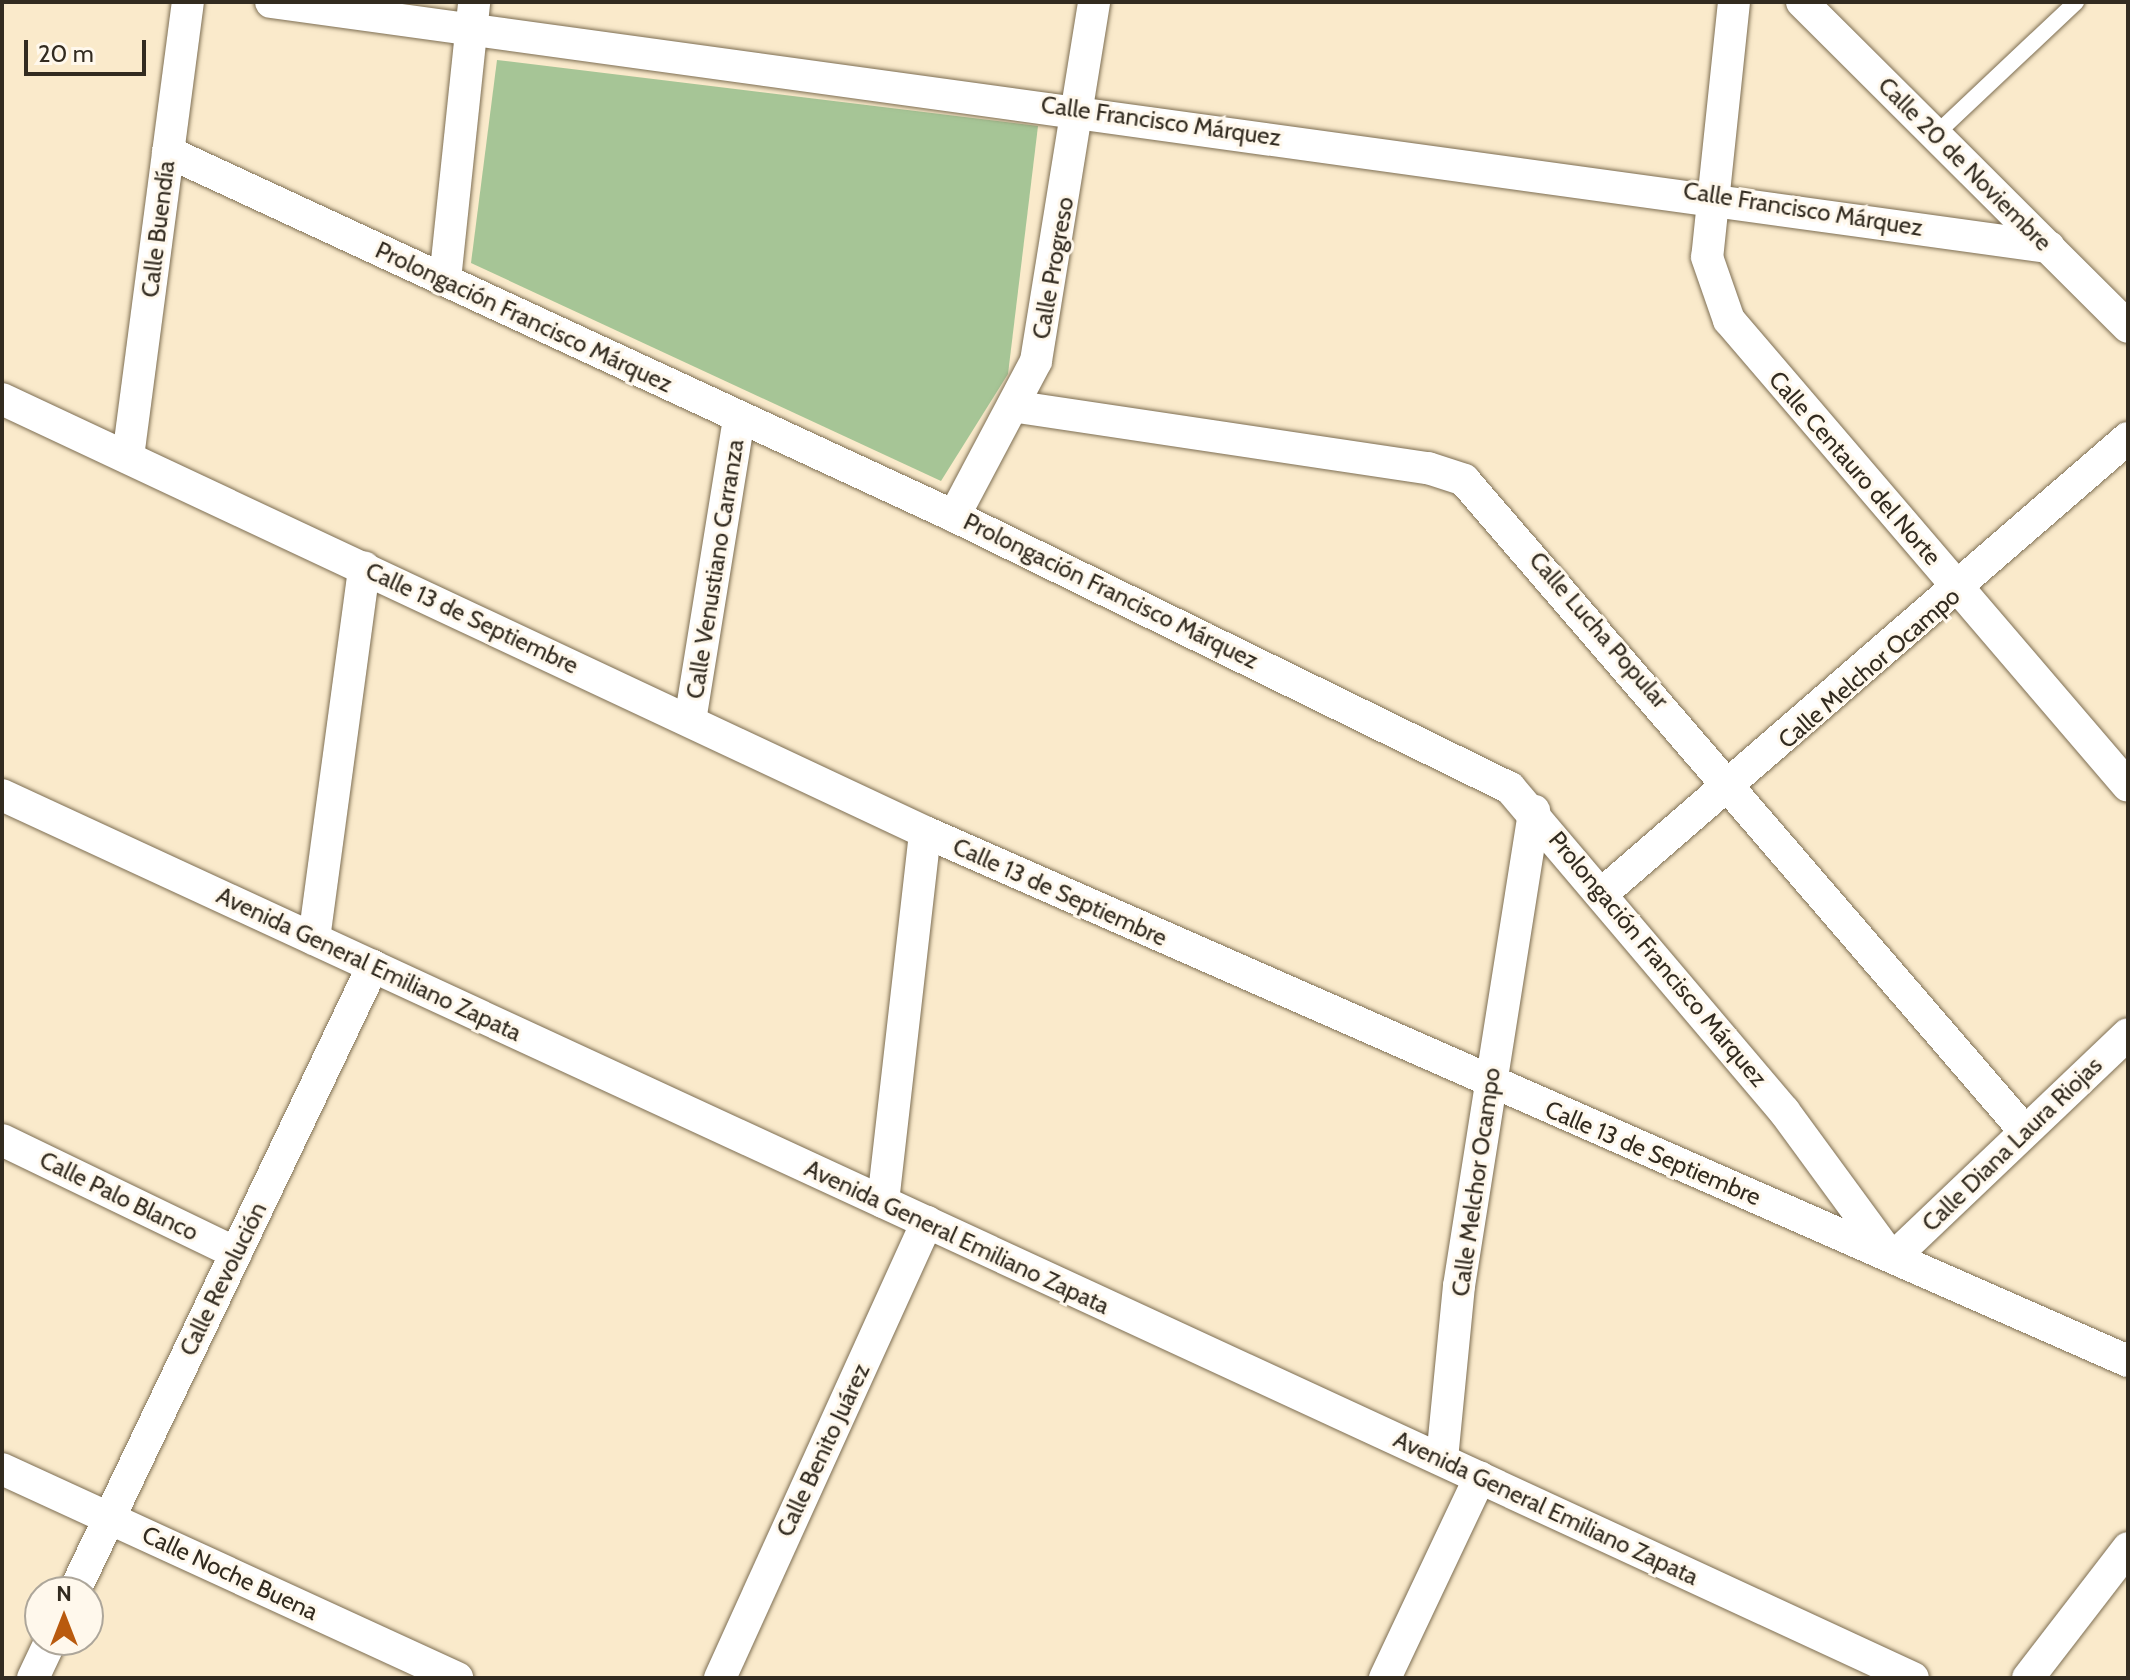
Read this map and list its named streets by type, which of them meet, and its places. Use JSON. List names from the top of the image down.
{
  "streets": {
    "street": [
      "Calle Francisco Márquez",
      "Calle 20 de Noviembre",
      "Calle Buendía",
      "Calle Progreso",
      "Prolongación Francisco Márquez",
      "Calle Centauro del Norte",
      "Calle Venustiano Carranza",
      "Calle 13 de Septiembre",
      "Calle Lucha Popular",
      "Calle Melchor Ocampo",
      "Avenida General Emiliano Zapata",
      "Calle Diana Laura Riojas",
      "Calle Palo Blanco",
      "Calle Revolución",
      "Calle Benito Juárez",
      "Calle Noche Buena"
    ]
  },
  "crossings": [
    ["Calle Francisco Márquez", "Calle 20 de Noviembre"],
    ["Calle Francisco Márquez", "Calle Progreso"],
    ["Calle Francisco Márquez", "Calle Centauro del Norte"],
    ["Calle Buendía", "Prolongación Francisco Márquez"],
    ["Calle Buendía", "Calle 13 de Septiembre"],
    ["Calle Progreso", "Prolongación Francisco Márquez"],
    ["Calle Progreso", "Calle Lucha Popular"],
    ["Prolongación Francisco Márquez", "Calle Venustiano Carranza"],
    ["Prolongación Francisco Márquez", "Calle 13 de Septiembre"],
    ["Prolongación Francisco Márquez", "Calle Melchor Ocampo"],
    ["Prolongación Francisco Márquez", "Calle Diana Laura Riojas"],
    ["Calle Centauro del Norte", "Calle Melchor Ocampo"],
    ["Calle Venustiano Carranza", "Calle 13 de Septiembre"],
    ["Calle 13 de Septiembre", "Calle Melchor Ocampo"],
    ["Calle 13 de Septiembre", "Calle Diana Laura Riojas"],
    ["Calle Lucha Popular", "Calle Melchor Ocampo"],
    ["Calle Lucha Popular", "Calle Diana Laura Riojas"],
    ["Calle Melchor Ocampo", "Avenida General Emiliano Zapata"],
    ["Avenida General Emiliano Zapata", "Calle Revolución"],
    ["Avenida General Emiliano Zapata", "Calle Benito Juárez"],
    ["Calle Palo Blanco", "Calle Revolución"],
    ["Calle Revolución", "Calle Noche Buena"]
  ],
  "scale_bar": "20 m",
  "north": "top"
}
